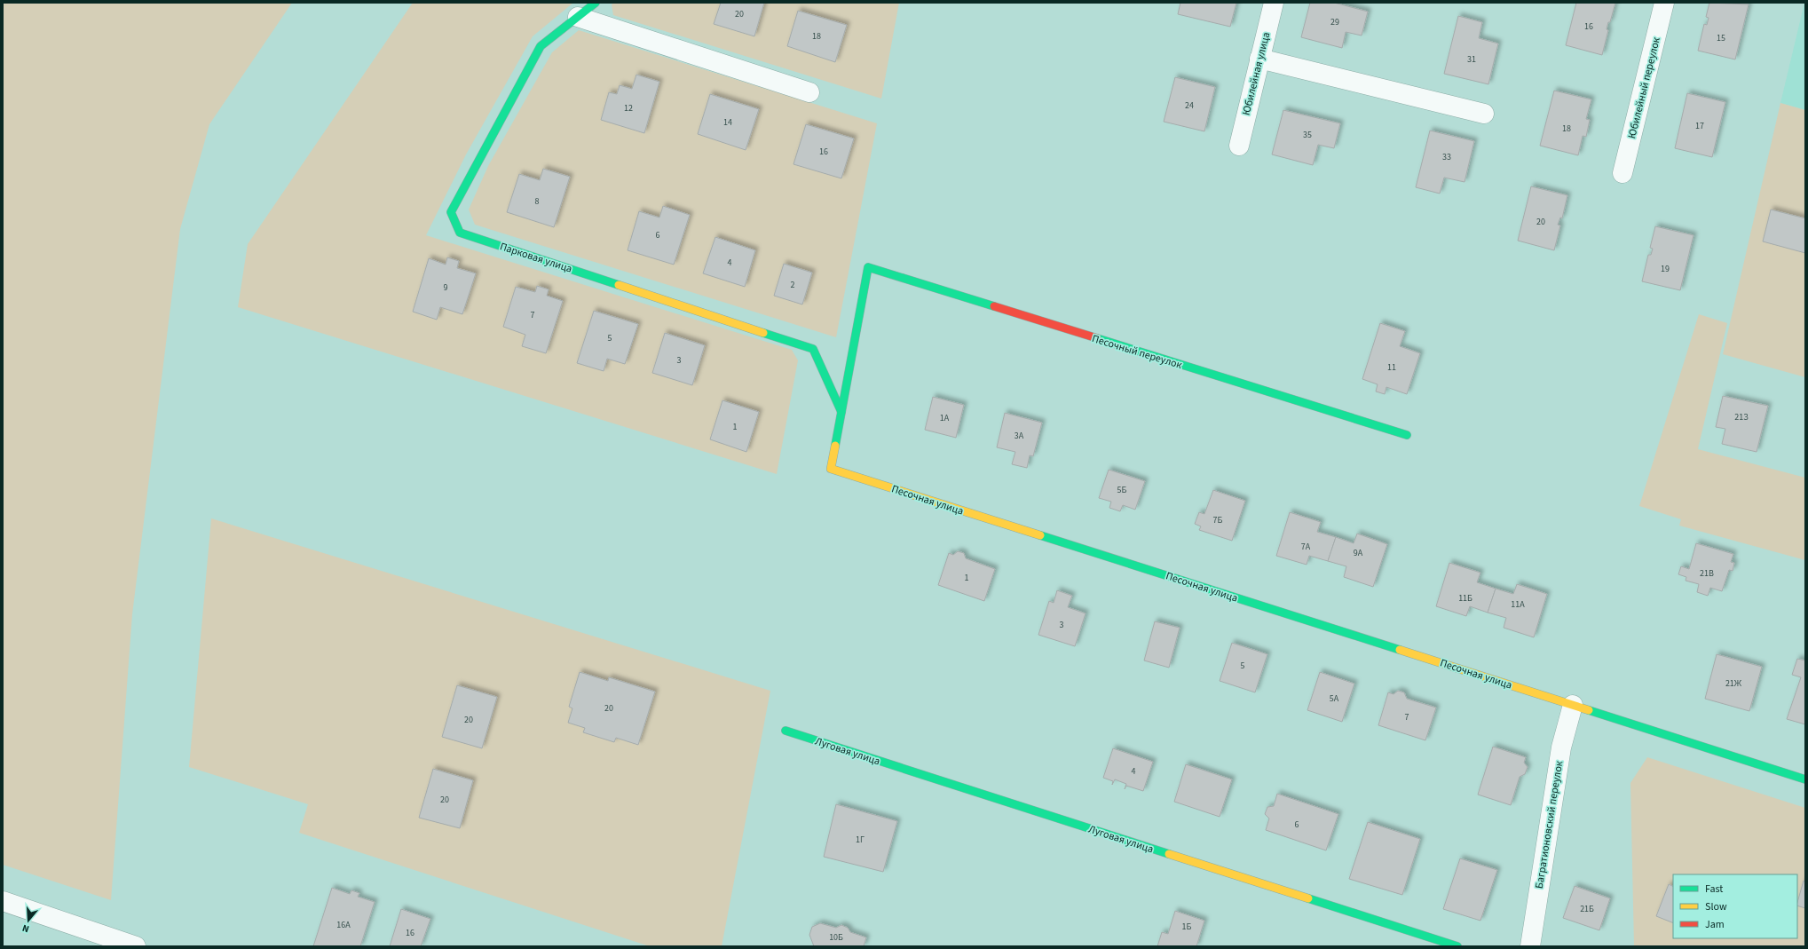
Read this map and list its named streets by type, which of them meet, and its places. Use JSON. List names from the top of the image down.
{
  "streets": {
    "street": [
      "Юбилейная улица",
      "Юбилейный переулок",
      "Парковая улица",
      "Песочный переулок",
      "Песочная улица",
      "Луговая улица",
      "Багратионовский переулок"
    ]
  },
  "crossings": [
    ["Парковая улица", "Песочный переулок"],
    ["Парковая улица", "Песочная улица"],
    ["Песочный переулок", "Песочная улица"],
    ["Песочная улица", "Багратионовский переулок"]
  ],
  "house_numbers": [
    "20",
    "29",
    "16",
    "18",
    "15",
    "31",
    "24",
    "12",
    "14",
    "17",
    "18",
    "35",
    "16",
    "33",
    "8",
    "20",
    "6",
    "4",
    "19",
    "2",
    "9",
    "7",
    "5",
    "3",
    "11",
    "21З",
    "1А",
    "1",
    "3А",
    "5Б",
    "7Б",
    "7А",
    "9А",
    "21В",
    "1",
    "11Б",
    "11А",
    "3",
    "5",
    "21Ж",
    "5А",
    "20",
    "7",
    "20",
    "4",
    "20",
    "6",
    "1Г",
    "21Б",
    "16А",
    "1Б",
    "16",
    "10Б"
  ],
  "legend": ["Fast", "Slow", "Jam"],
  "north": "bottom"
}
